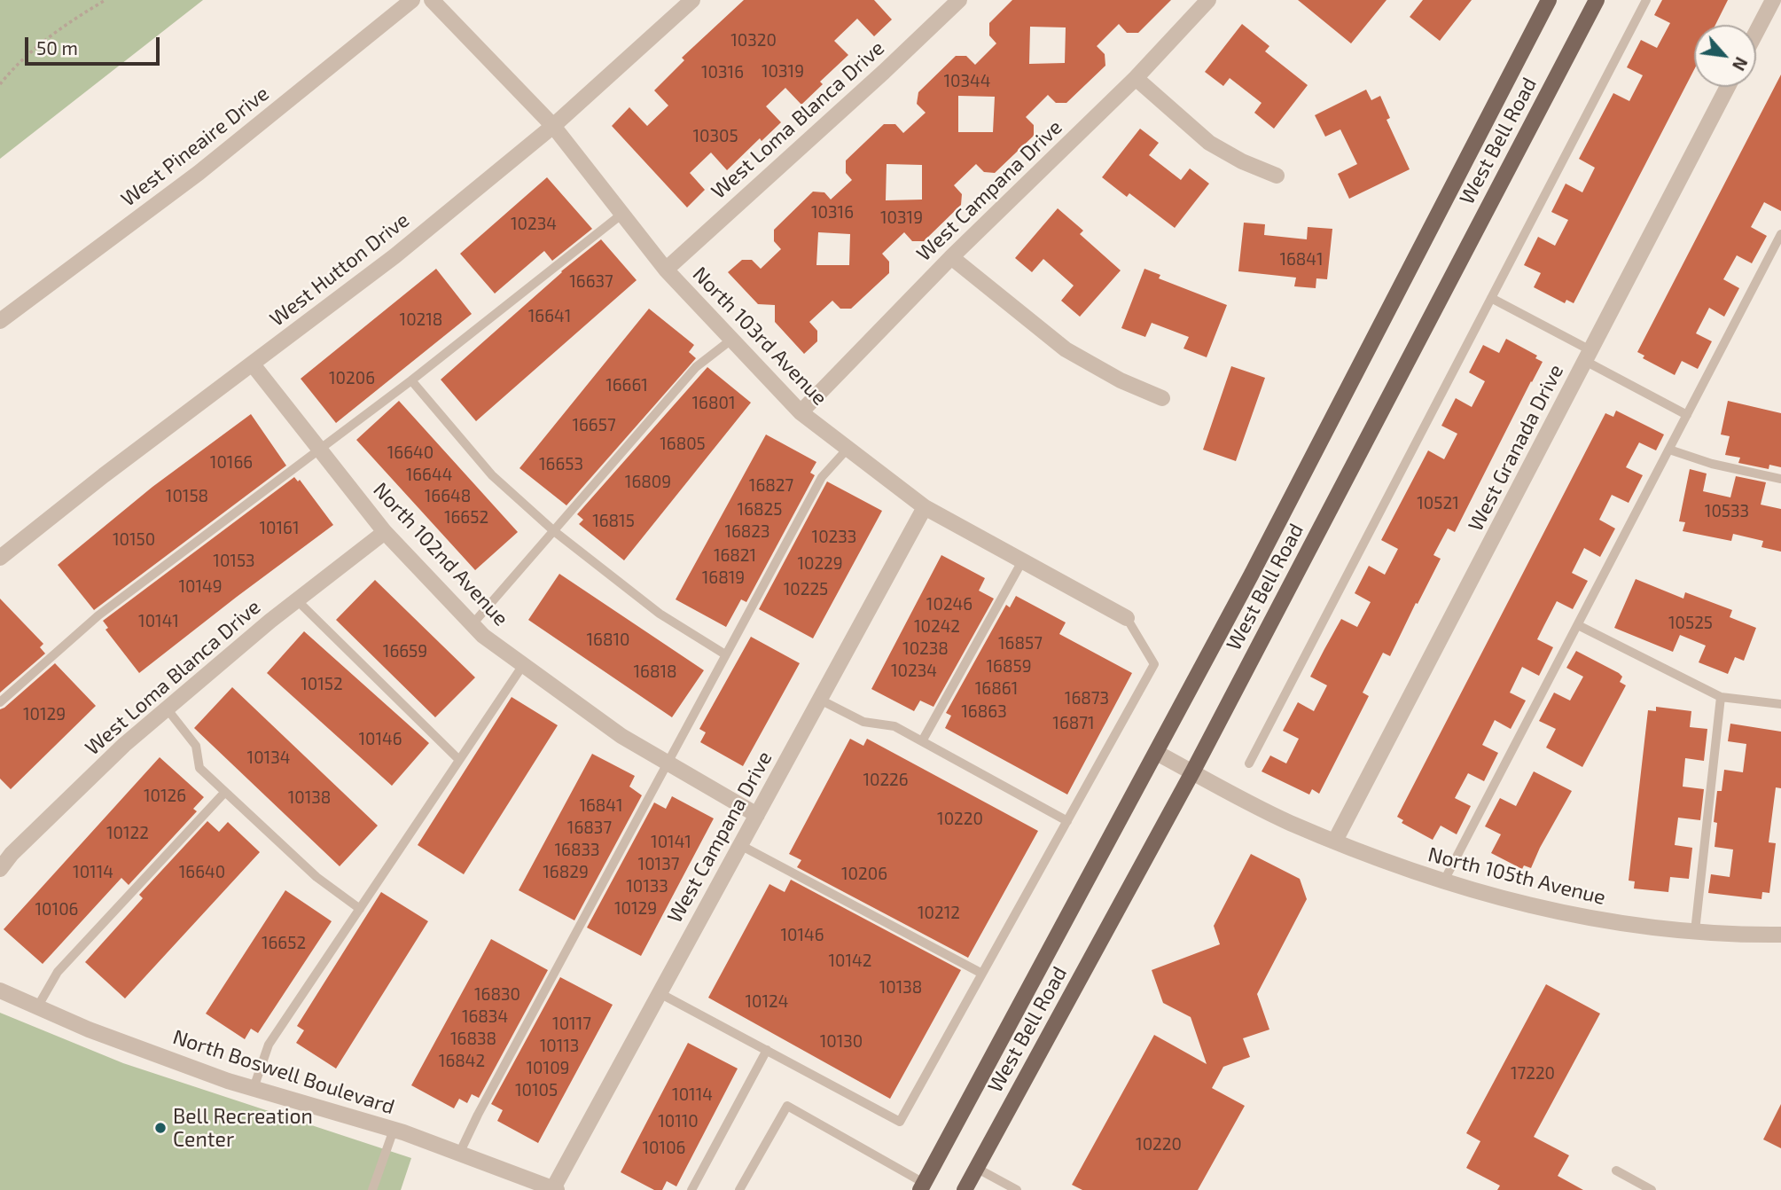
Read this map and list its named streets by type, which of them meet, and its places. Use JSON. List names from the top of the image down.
{
  "streets": {
    "main road": ["West Bell Road"],
    "street": [
      "West Loma Blanca Drive",
      "West Pineaire Drive",
      "West Campana Drive",
      "West Hutton Drive",
      "North 103rd Avenue",
      "West Granada Drive",
      "North 102nd Avenue",
      "North 105th Avenue",
      "North Boswell Boulevard"
    ]
  },
  "crossings": [
    ["West Loma Blanca Drive", "North 103rd Avenue"],
    ["West Loma Blanca Drive", "North 102nd Avenue"],
    ["West Bell Road", "North 105th Avenue"],
    ["West Campana Drive", "North 103rd Avenue"],
    ["West Campana Drive", "North 102nd Avenue"],
    ["West Campana Drive", "North Boswell Boulevard"],
    ["West Hutton Drive", "North 103rd Avenue"],
    ["West Hutton Drive", "North 102nd Avenue"],
    ["West Granada Drive", "North 105th Avenue"]
  ],
  "places": ["Bell Recreation Center"],
  "house_numbers": [
    "10320",
    "10319",
    "10316",
    "10344",
    "10305",
    "10316",
    "10319",
    "10234",
    "16841",
    "16637",
    "16641",
    "10218",
    "10206",
    "16661",
    "16801",
    "16657",
    "16805",
    "16640",
    "10166",
    "16653",
    "16644",
    "16809",
    "16827",
    "10158",
    "16648",
    "10521",
    "16825",
    "10533",
    "16652",
    "16815",
    "10161",
    "16823",
    "10233",
    "10150",
    "16821",
    "10153",
    "10229",
    "16819",
    "10149",
    "10225",
    "10246",
    "10141",
    "10525",
    "10242",
    "16810",
    "16857",
    "10238",
    "16659",
    "16859",
    "10234",
    "16818",
    "10152",
    "16861",
    "16873",
    "16863",
    "10129",
    "16871",
    "10146",
    "10134",
    "10226",
    "10126",
    "10138",
    "16841",
    "10220",
    "16837",
    "10122",
    "10141",
    "16833",
    "10137",
    "10114",
    "16640",
    "16829",
    "10206",
    "10133",
    "10129",
    "10106",
    "10212",
    "10146",
    "16652",
    "10142",
    "10138",
    "16830",
    "10124",
    "16834",
    "10117",
    "16838",
    "10130",
    "10113",
    "16842",
    "10109",
    "17220",
    "10105",
    "10114",
    "10110",
    "10220",
    "10106"
  ],
  "scale_bar": "50 m",
  "north": "bottom right"
}
